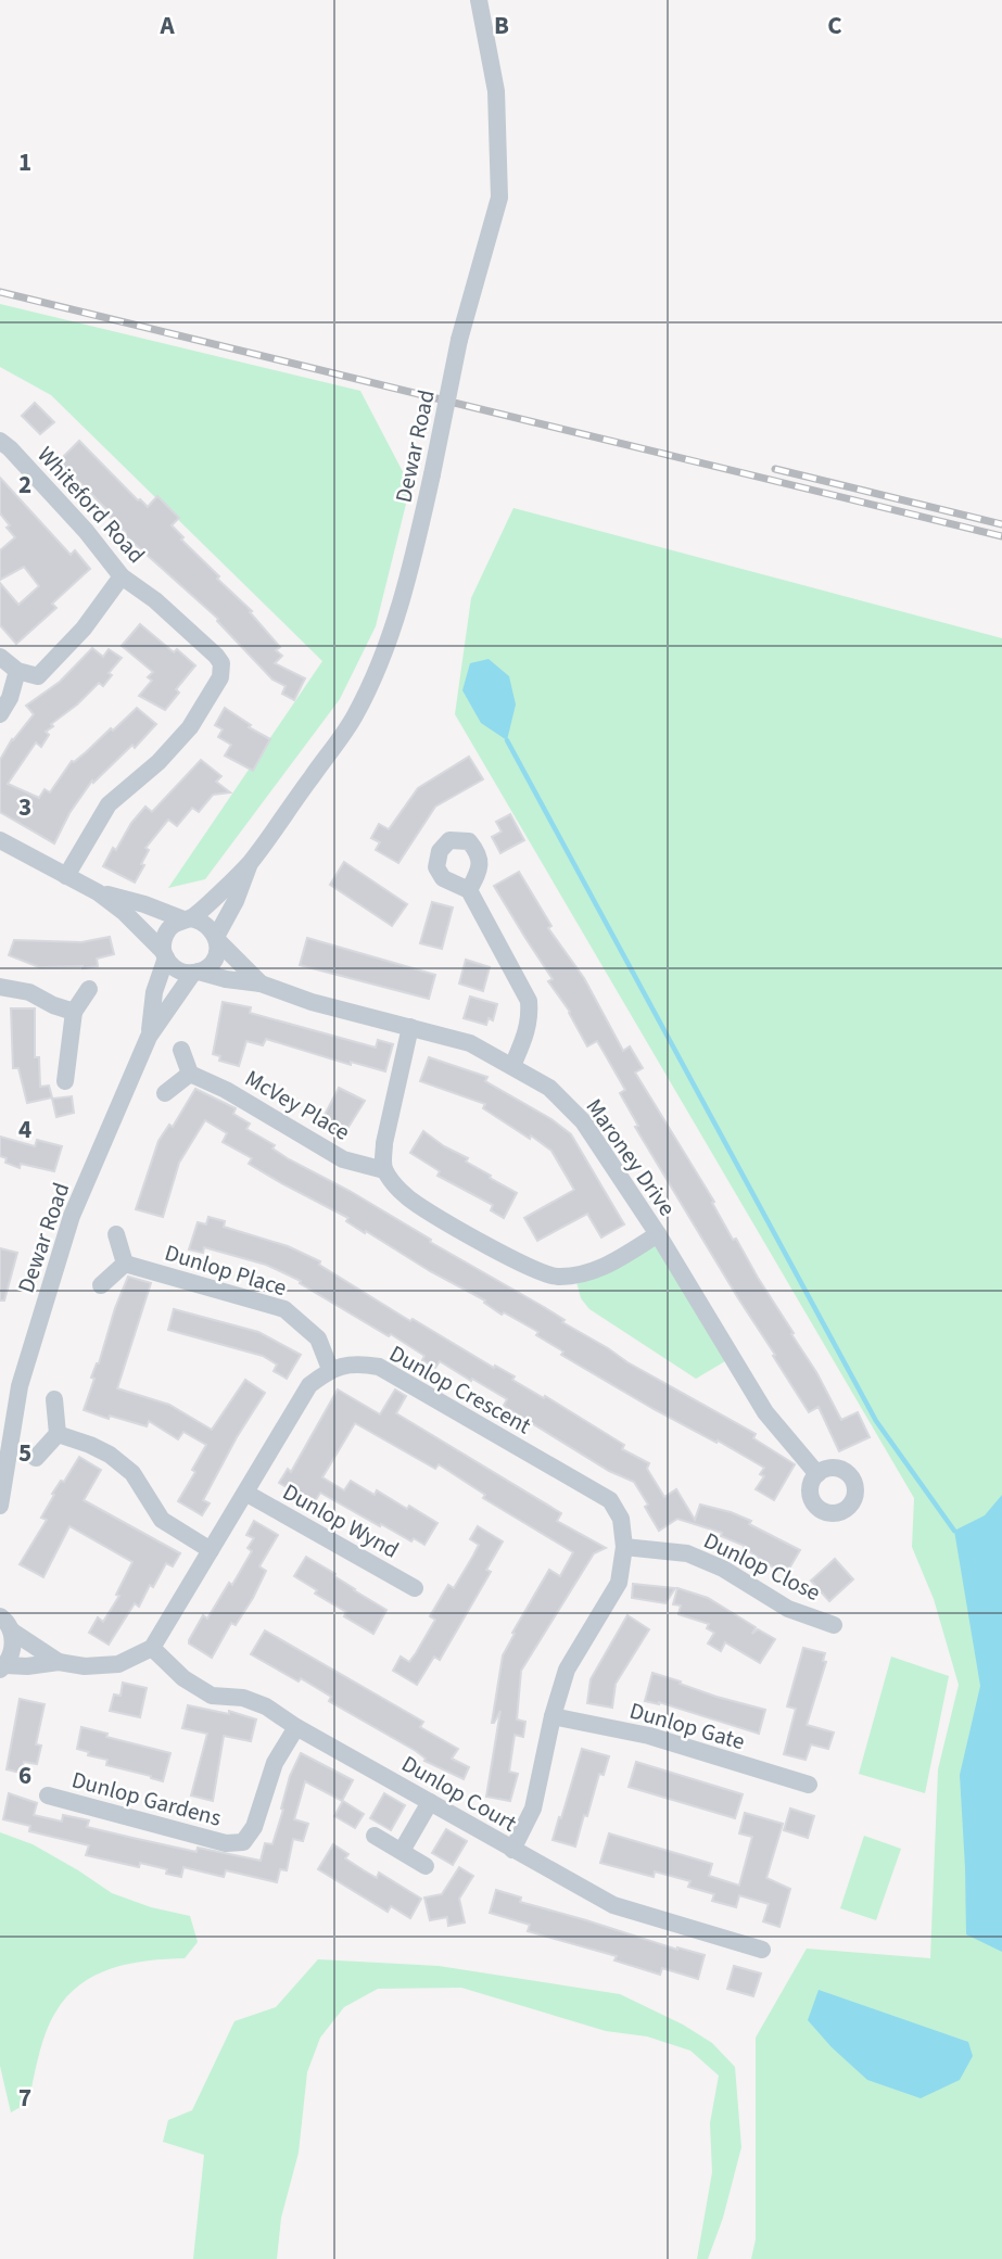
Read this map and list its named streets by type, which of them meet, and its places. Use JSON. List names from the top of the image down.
{
  "streets": {
    "street": [
      "Dewar Road",
      "Whiteford Road",
      "McVey Place",
      "Maroney Drive",
      "Dunlop Place",
      "Dunlop Crescent",
      "Dunlop Wynd",
      "Dunlop Close",
      "Dunlop Gate",
      "Dunlop Court",
      "Dunlop Gardens"
    ]
  },
  "crossings": [
    ["Dewar Road", "Maroney Drive"],
    ["Dunlop Place", "Dunlop Crescent"],
    ["Dunlop Crescent", "Dunlop Close"],
    ["Dunlop Crescent", "Dunlop Gate"],
    ["Dunlop Crescent", "Dunlop Court"],
    ["Dunlop Court", "Dunlop Gardens"]
  ],
  "grid": {
    "columns": ["A", "B", "C"],
    "rows": [
      "1",
      "2",
      "3",
      "4",
      "5",
      "6",
      "7"
    ]
  }
}
